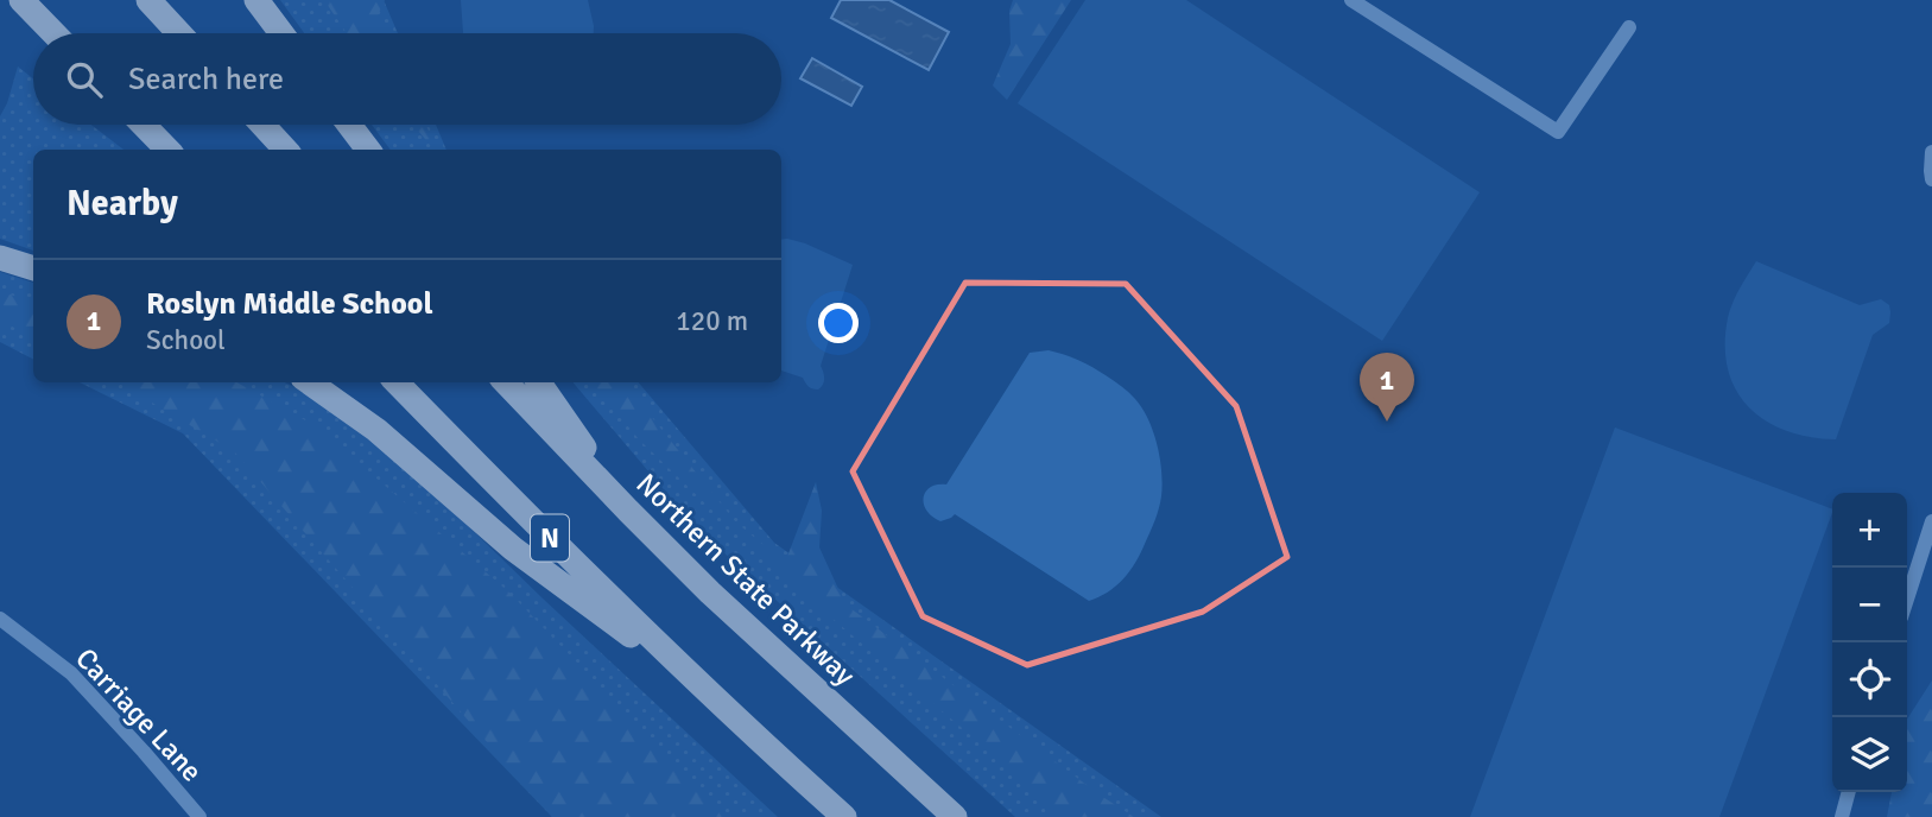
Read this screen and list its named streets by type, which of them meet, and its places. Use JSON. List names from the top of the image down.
{
  "streets": {
    "highway": ["N", "Northern State Parkway"],
    "street": ["Carriage Lane"]
  },
  "page": {
    "search": "Search here",
    "heading": "Nearby",
    "list": [
      {
        "mark": "1",
        "name": "Roslyn Middle School",
        "note": "School",
        "value": "120 m"
      }
    ],
    "pins": "1",
    "map_buttons": ["+", "−"]
  }
}
